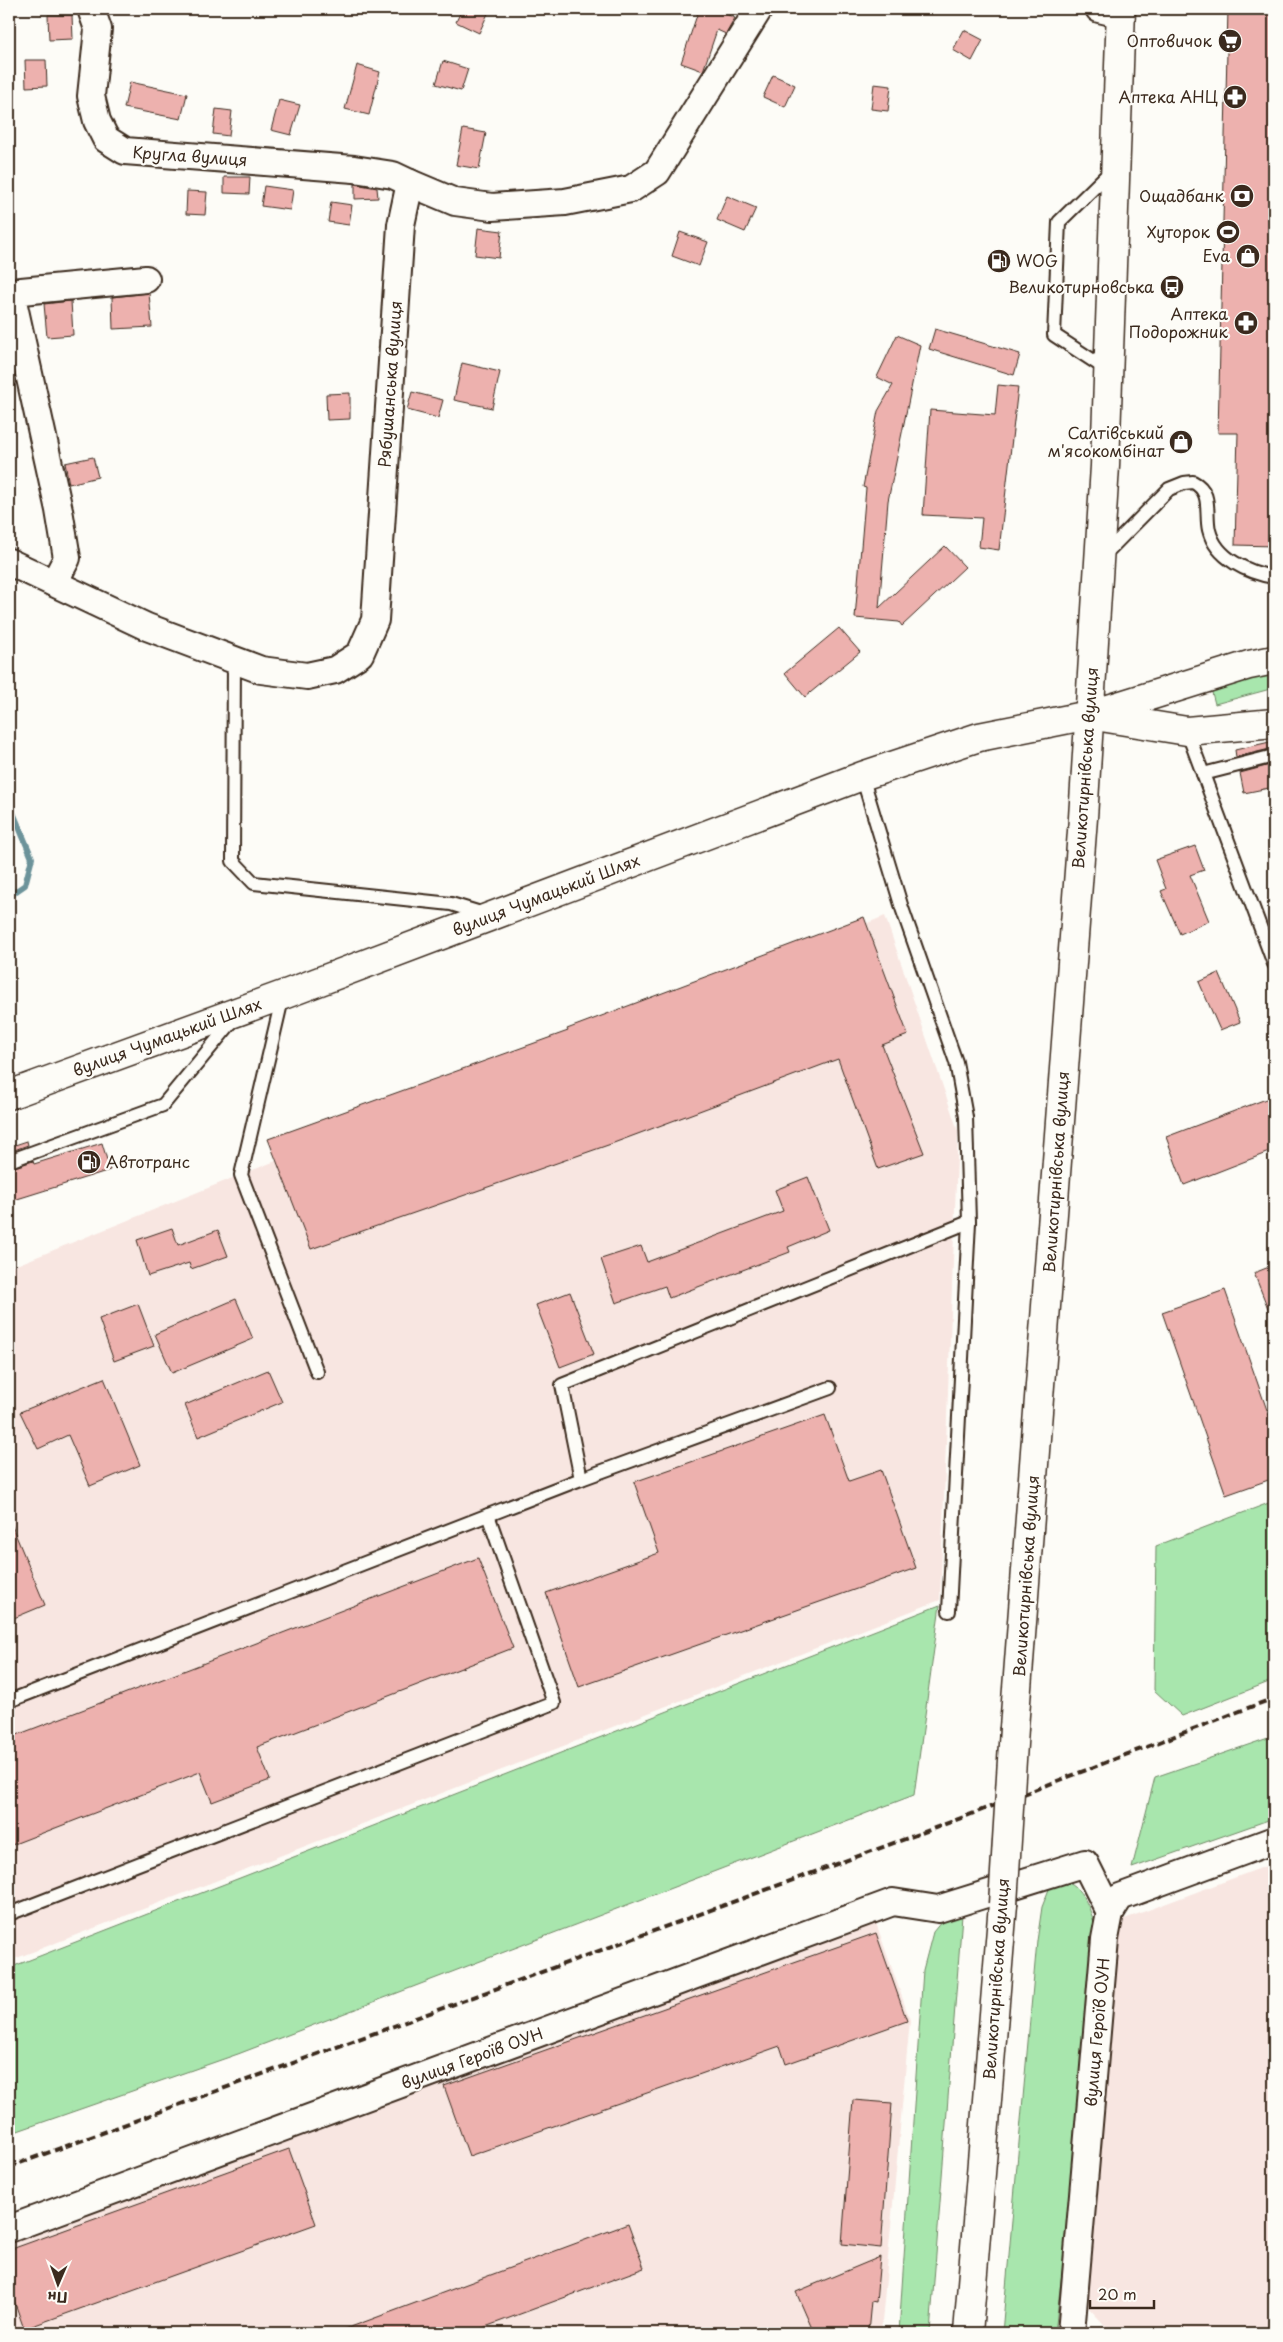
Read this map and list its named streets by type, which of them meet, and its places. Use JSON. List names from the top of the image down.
{
  "streets": {
    "main road": ["Великотирнівська вулиця", "вулиця Чумацький Шлях"],
    "street": ["Кругла вулиця", "Рябушанська вулиця", "вулиця Героїв ОУН"]
  },
  "crossings": [
    ["Кругла вулиця", "Рябушанська вулиця"],
    ["Великотирнівська вулиця", "вулиця Чумацький Шлях"]
  ],
  "places": {
    "supermarket": ["Оптовичок"],
    "pharmacy": ["Аптека АНЦ", "Аптека Подорожник"],
    "bank": ["Ощадбанк"],
    "sports": ["Хуторок"],
    "shop": ["Eva", "Салтівський м'ясокомбінат"],
    "fuel station": ["WOG", "Автотранс"],
    "bus stop": ["Великотирновська"]
  },
  "scale_bar": "20 m",
  "north": "bottom"
}
